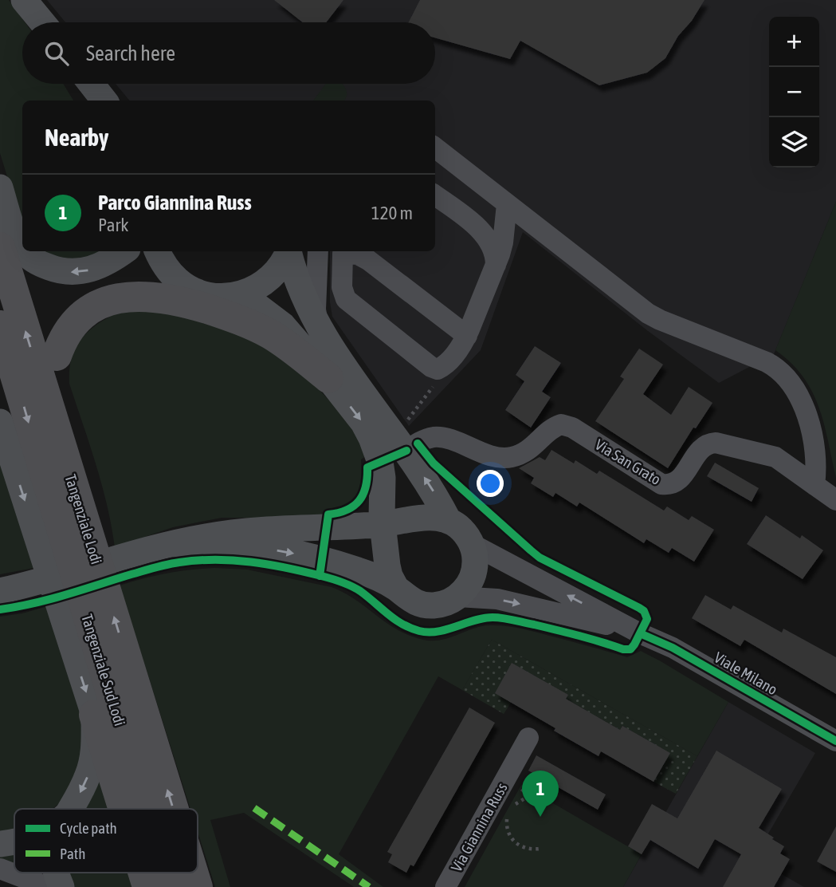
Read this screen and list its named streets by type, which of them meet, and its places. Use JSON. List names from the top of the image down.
{
  "streets": {
    "highway": ["Tangenziale Lodi", "Tangenziale Sud Lodi"],
    "street": ["Via San Grato", "Viale Milano", "Via Giannina Russ"]
  },
  "legend": ["Cycle path", "Path"],
  "page": {
    "map_buttons": ["+", "−"],
    "search": "Search here",
    "heading": "Nearby",
    "list": [
      {
        "mark": "1",
        "name": "Parco Giannina Russ",
        "note": "Park",
        "value": "120 m"
      }
    ],
    "pins": "1"
  }
}
